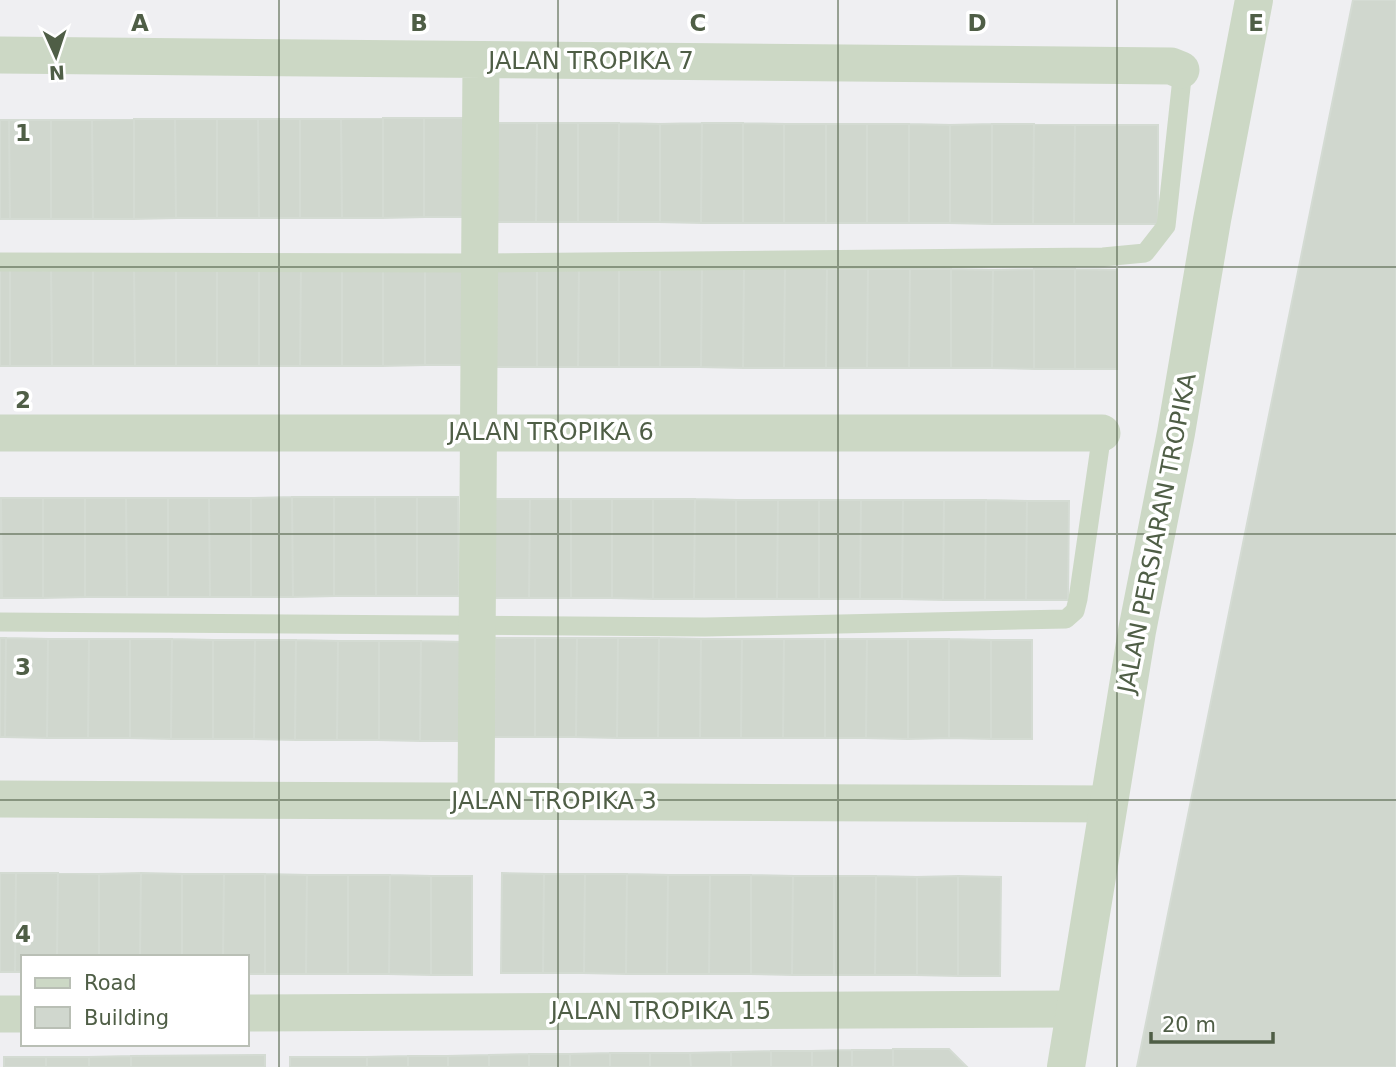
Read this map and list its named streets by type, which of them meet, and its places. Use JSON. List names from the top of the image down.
{
  "streets": {
    "street": [
      "JALAN TROPIKA 7",
      "JALAN TROPIKA 6",
      "JALAN PERSIARAN TROPIKA",
      "JALAN TROPIKA 3",
      "JALAN TROPIKA 15"
    ]
  },
  "crossings": [
    ["JALAN PERSIARAN TROPIKA", "JALAN TROPIKA 3"],
    ["JALAN PERSIARAN TROPIKA", "JALAN TROPIKA 15"]
  ],
  "legend": ["Road", "Building"],
  "scale_bar": "20 m",
  "north": "bottom",
  "grid": {
    "columns": [
      "A",
      "B",
      "C",
      "D",
      "E"
    ],
    "rows": [
      "1",
      "2",
      "3",
      "4"
    ]
  }
}
